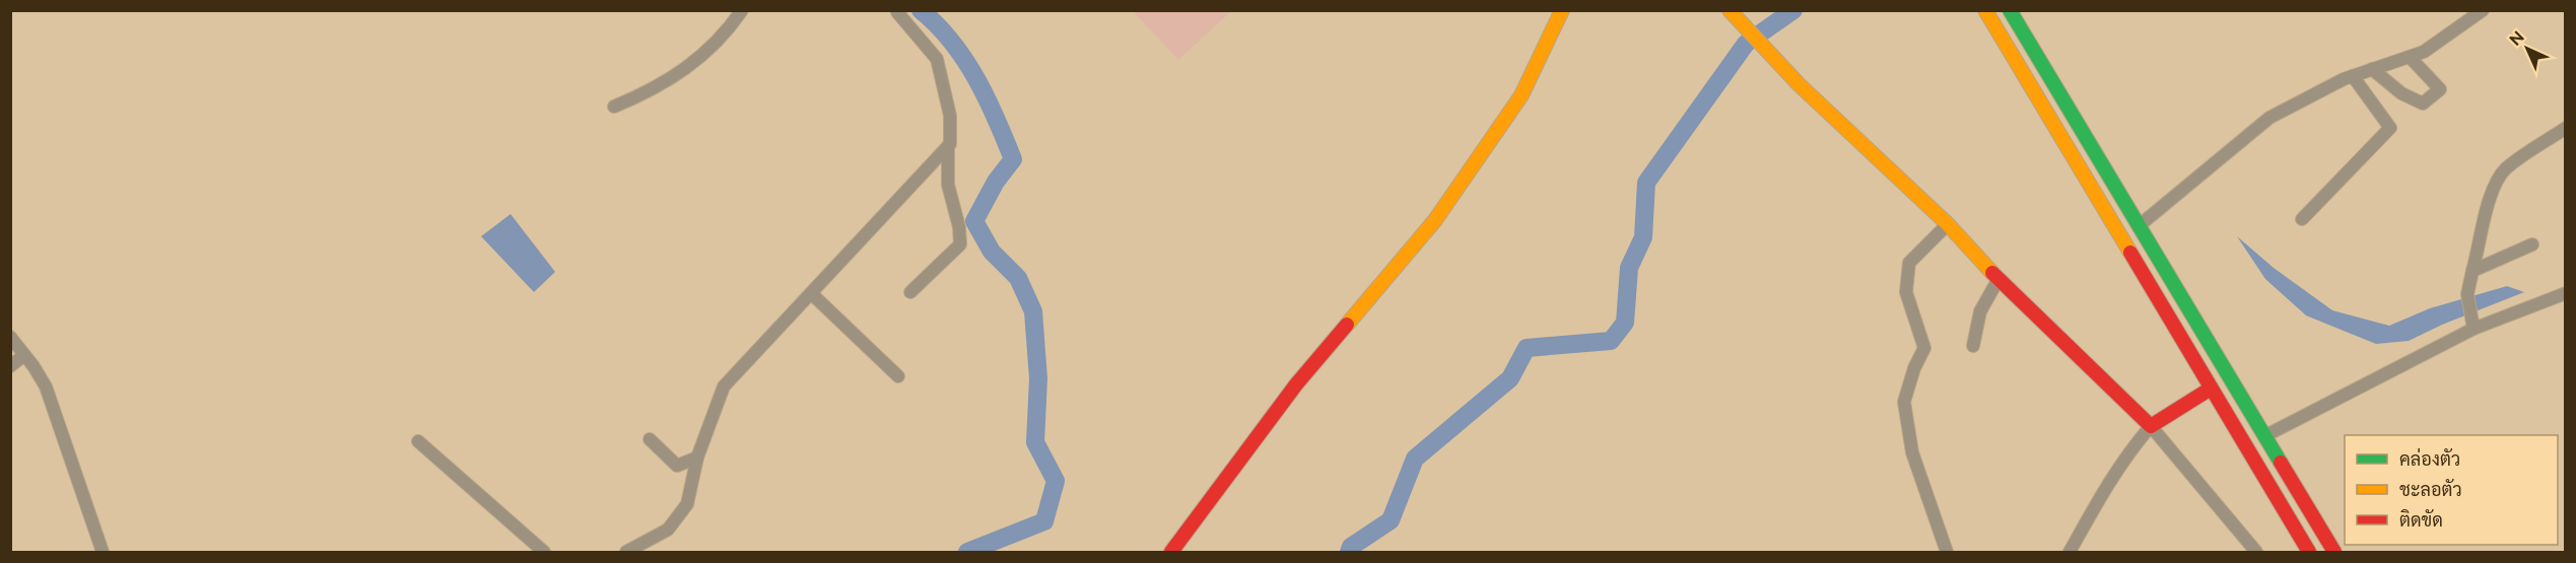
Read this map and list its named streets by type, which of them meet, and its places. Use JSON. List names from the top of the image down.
{
  "legend": ["คล่องตัว", "ชะลอตัว", "ติดขัด"],
  "north": "top left"
}
